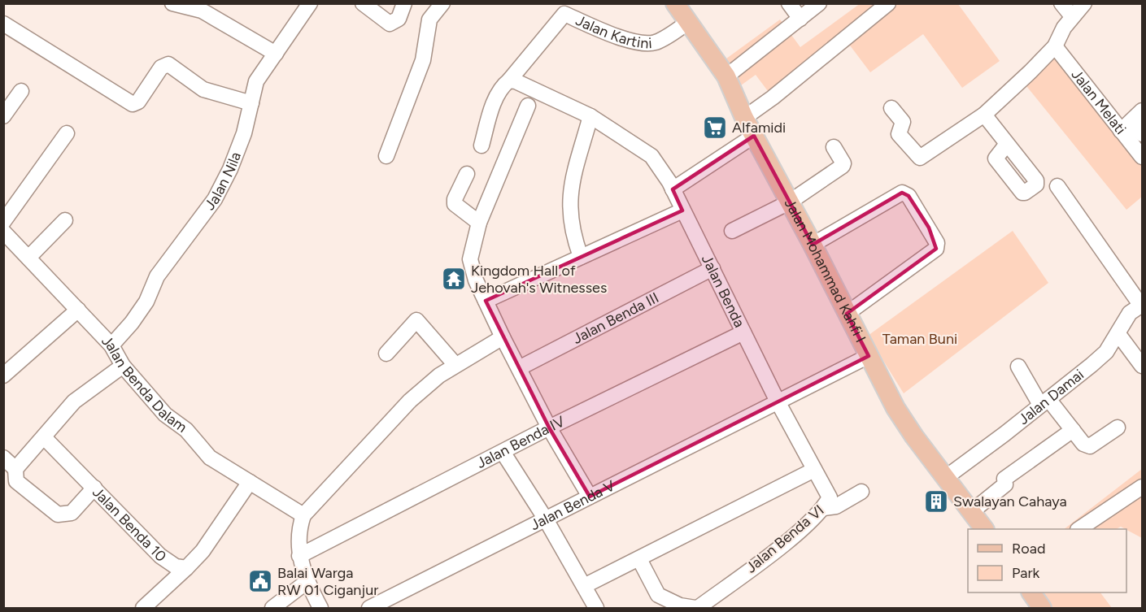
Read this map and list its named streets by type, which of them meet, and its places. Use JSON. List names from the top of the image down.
{
  "streets": {
    "main road": ["Jalan Mohammad Kahfi I"],
    "street": [
      "Jalan Kartini",
      "Jalan Melati",
      "Jalan Nila",
      "Jalan Benda",
      "Jalan Benda III",
      "Jalan Benda Dalam",
      "Jalan Damai",
      "Jalan Benda IV",
      "Jalan Benda V",
      "Jalan Benda 10",
      "Jalan Benda VI"
    ]
  },
  "crossings": [
    ["Jalan Kartini", "Jalan Mohammad Kahfi I"],
    ["Jalan Kartini", "Jalan Benda"],
    ["Jalan Nila", "Jalan Benda Dalam"],
    ["Jalan Mohammad Kahfi I", "Jalan Damai"],
    ["Jalan Benda", "Jalan Benda III"],
    ["Jalan Benda", "Jalan Benda IV"],
    ["Jalan Benda", "Jalan Benda V"],
    ["Jalan Benda", "Jalan Benda VI"],
    ["Jalan Benda V", "Jalan Benda VI"]
  ],
  "parks": ["Taman Buni"],
  "places": {
    "supermarket": ["Alfamidi"],
    "temple": ["Kingdom Hall of Jehovah's Witnesses"],
    "building": ["Swalayan Cahaya"],
    "public building": ["Balai Warga RW 01 Ciganjur"]
  },
  "legend": ["Road", "Park"]
}
